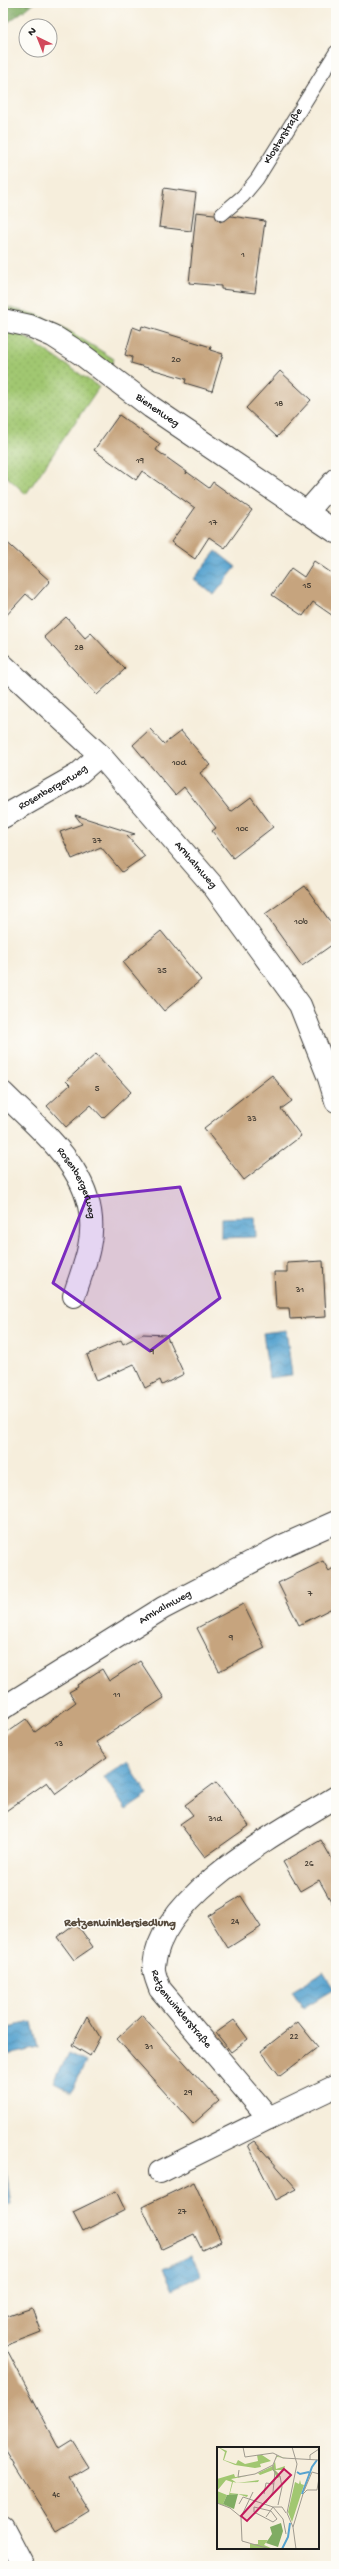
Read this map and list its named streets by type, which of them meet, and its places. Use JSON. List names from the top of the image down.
{
  "streets": {
    "street": [
      "Bienenweg",
      "Rosenbergerweg",
      "Arnhalmweg",
      "Retzenwinklerstraße"
    ],
    "lane": ["Klosterstraße"]
  },
  "crossings": [
    ["Rosenbergerweg", "Arnhalmweg"]
  ],
  "districts": ["Retzenwinklersiedlung"],
  "house_numbers": [
    "1",
    "20",
    "18",
    "19",
    "17",
    "15",
    "28",
    "10d",
    "10c",
    "37",
    "10b",
    "35",
    "5",
    "33",
    "31",
    "9",
    "7",
    "9",
    "11",
    "13",
    "31d",
    "26",
    "24",
    "22",
    "31",
    "29",
    "27",
    "4c"
  ],
  "north": "top left"
}
